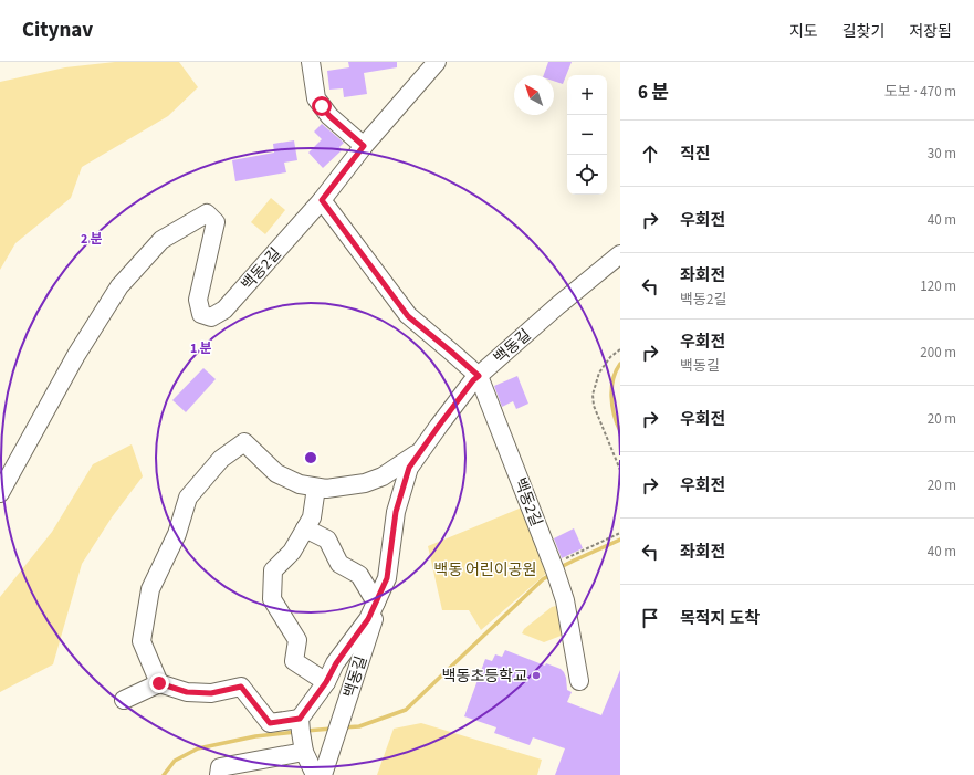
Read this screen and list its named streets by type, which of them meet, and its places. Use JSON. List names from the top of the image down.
{
  "streets": {
    "street": ["백동2길", "백동길"]
  },
  "crossings": [
    ["백동2길", "백동길"]
  ],
  "parks": ["백동 어린이공원"],
  "places": ["백동초등학교"],
  "north": "top left",
  "page": {
    "header": "Citynav",
    "nav": ["지도", "길찾기", "저장됨"],
    "heading": ["6 분", "도보 · 470 m"],
    "map_buttons": ["+", "−"],
    "list": [
      ["직진", "30 m"],
      ["우회전", "40 m"],
      ["좌회전", "백동2길", "120 m"],
      ["우회전", "백동길", "200 m"],
      ["우회전", "20 m"],
      ["우회전", "20 m"],
      ["좌회전", "40 m"],
      "목적지 도착"
    ]
  },
  "rings": ["2 분", "1 분"]
}
